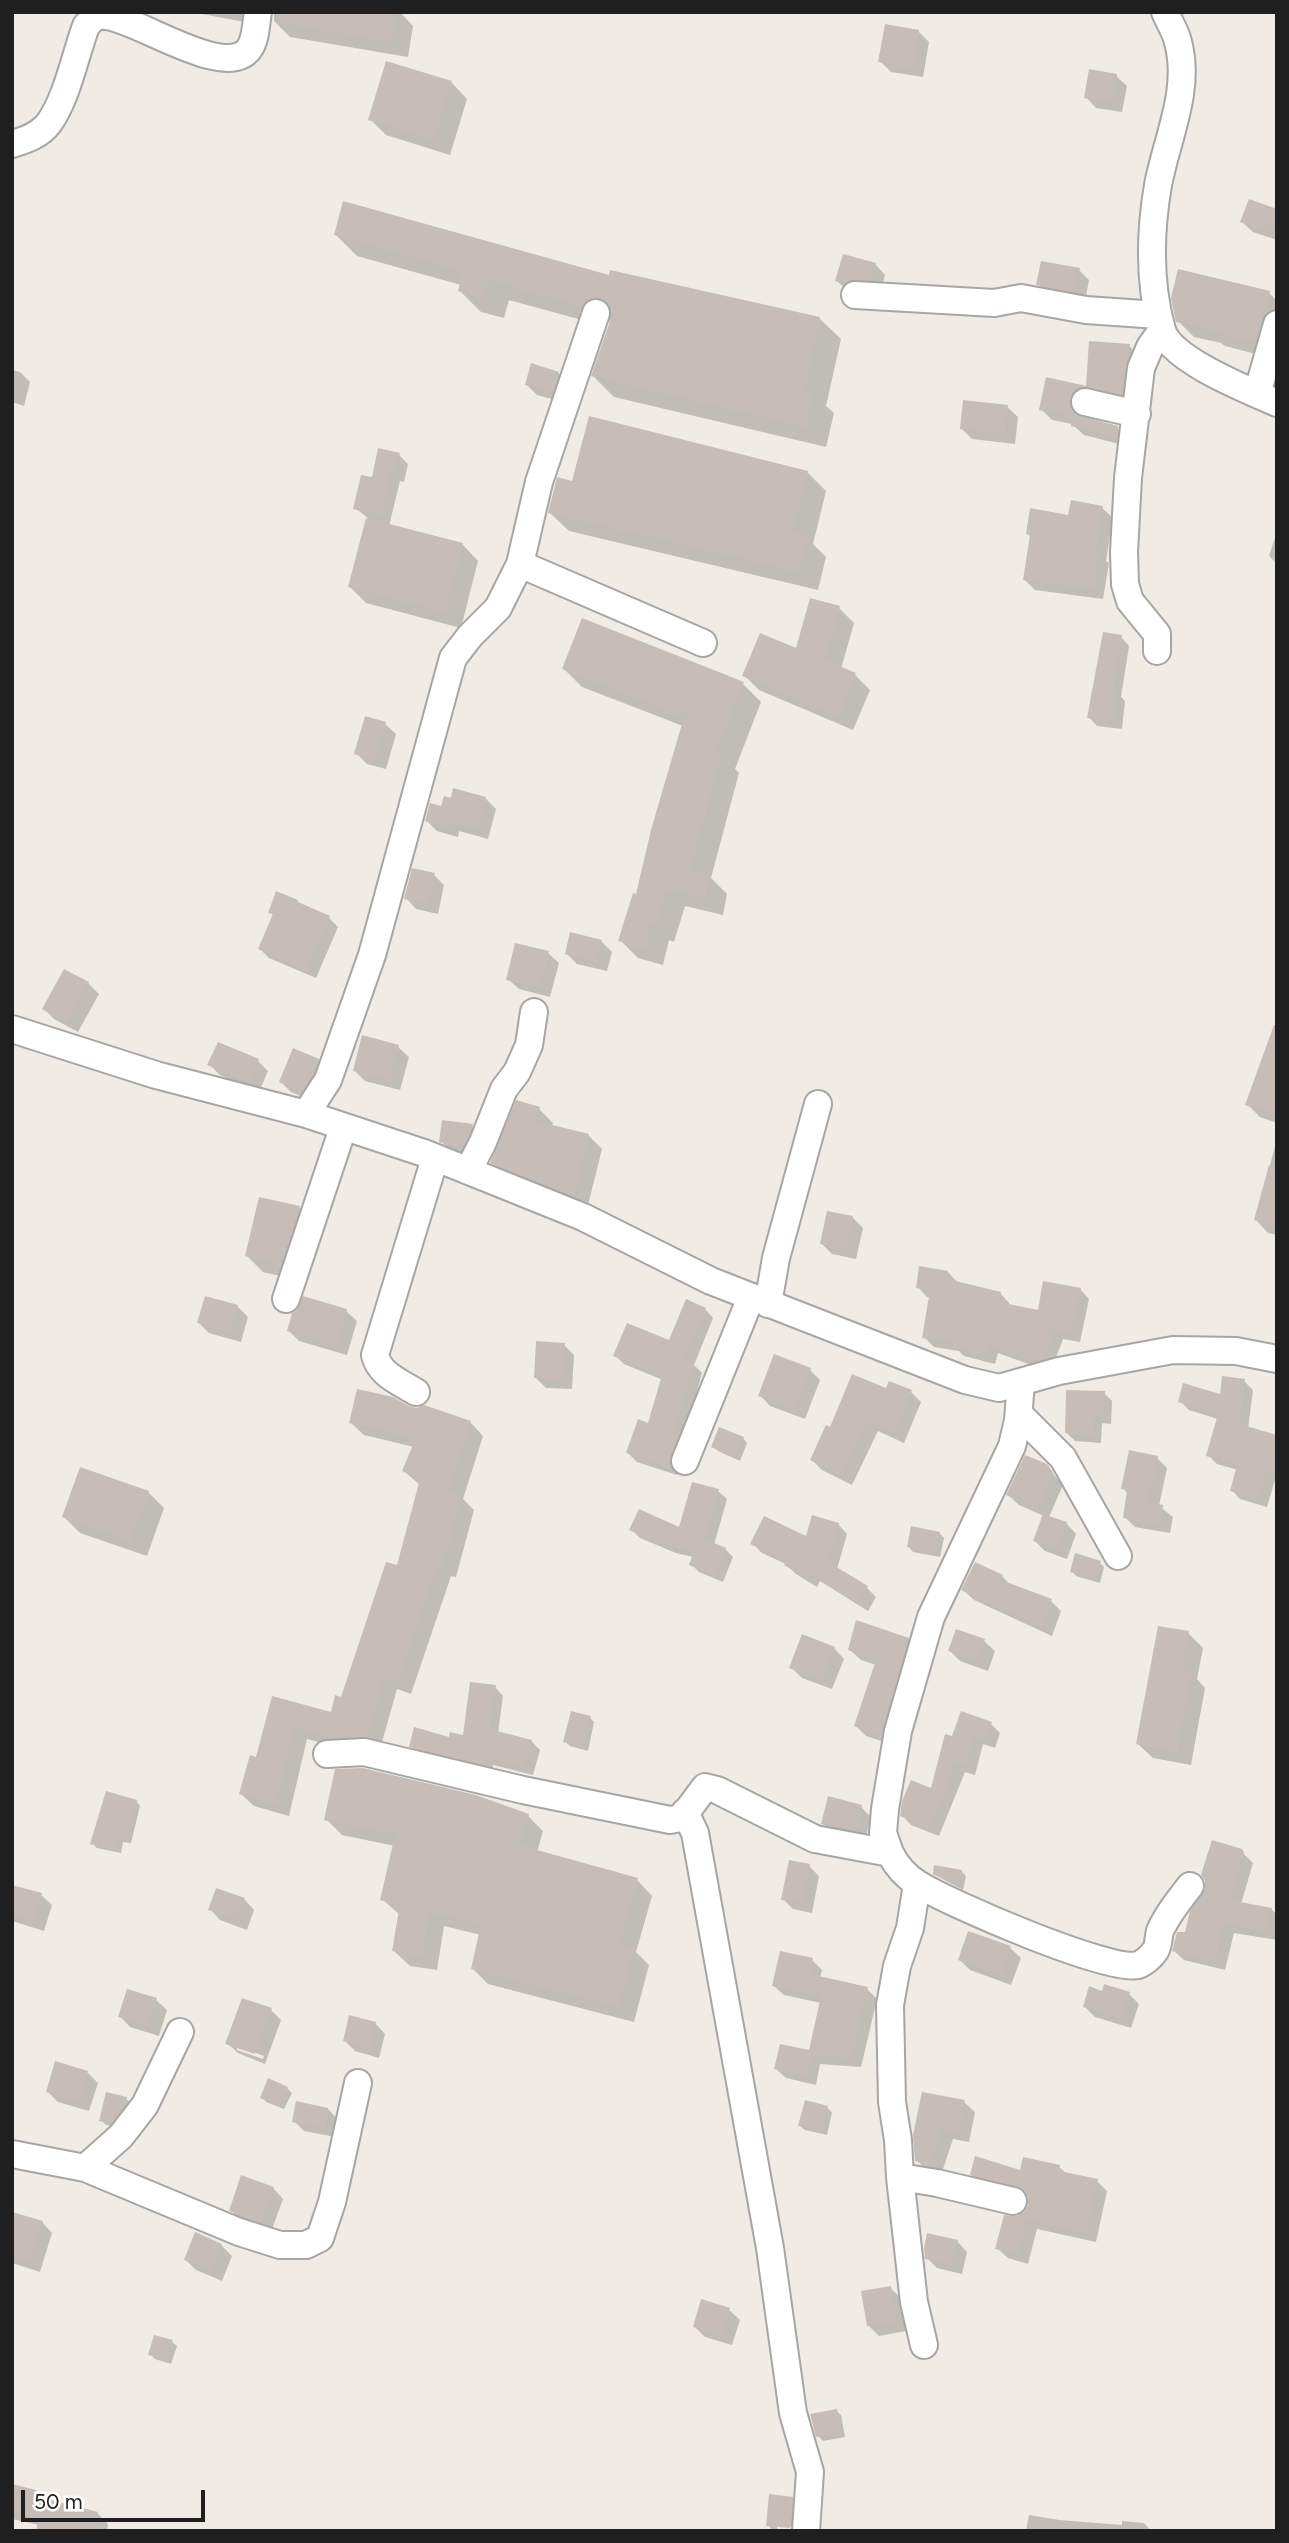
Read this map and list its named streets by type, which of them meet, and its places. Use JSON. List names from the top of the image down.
{
  "scale_bar": "50 m"
}
